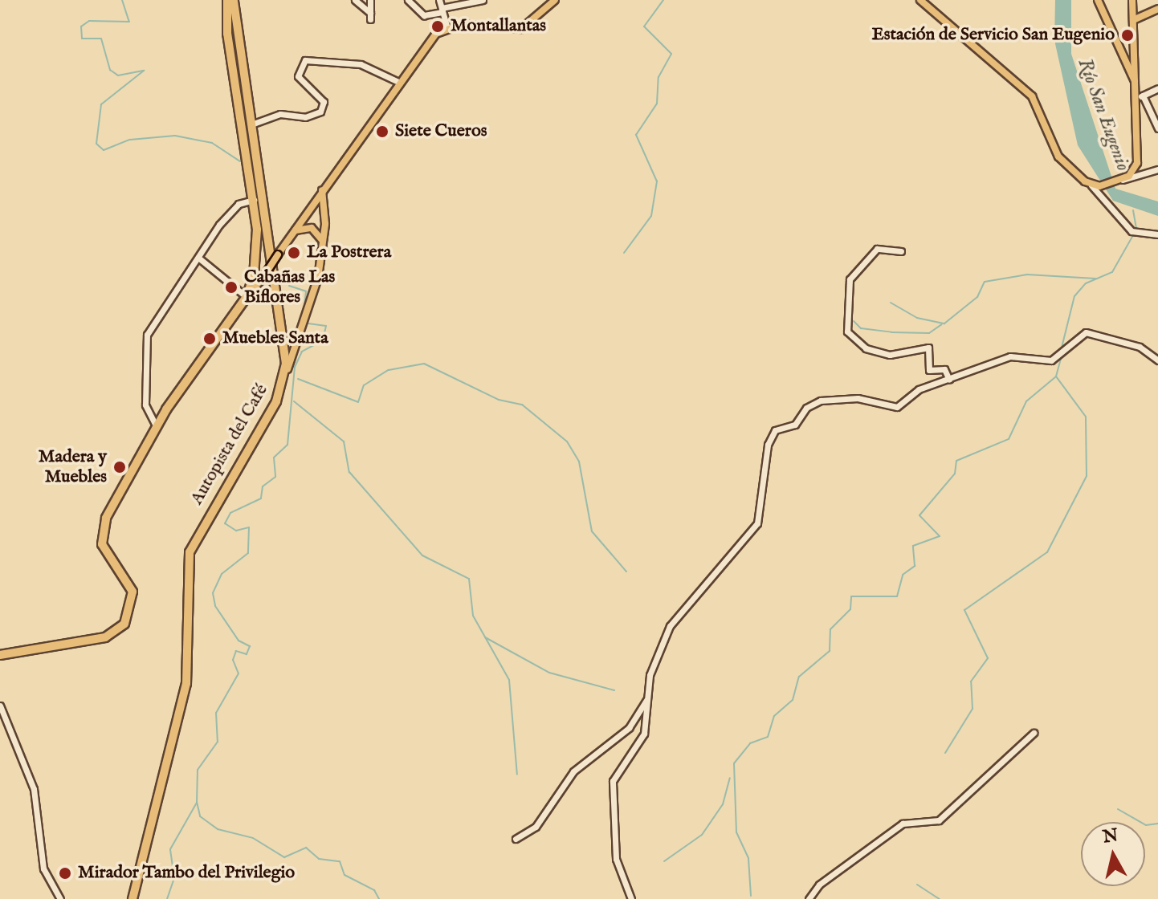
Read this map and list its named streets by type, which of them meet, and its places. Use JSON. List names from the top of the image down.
{
  "streets": {
    "highway": ["Autopista del Café"]
  },
  "water": ["Río San Eugenio"],
  "places": [
    "Montallantas",
    "Estación de Servicio San Eugenio",
    "Siete Cueros",
    "La Postrera",
    "Cabañas Las Biflores",
    "Muebles Santa",
    "Madera y Muebles",
    "Mirador Tambo del Privilegio"
  ],
  "north": "top"
}
